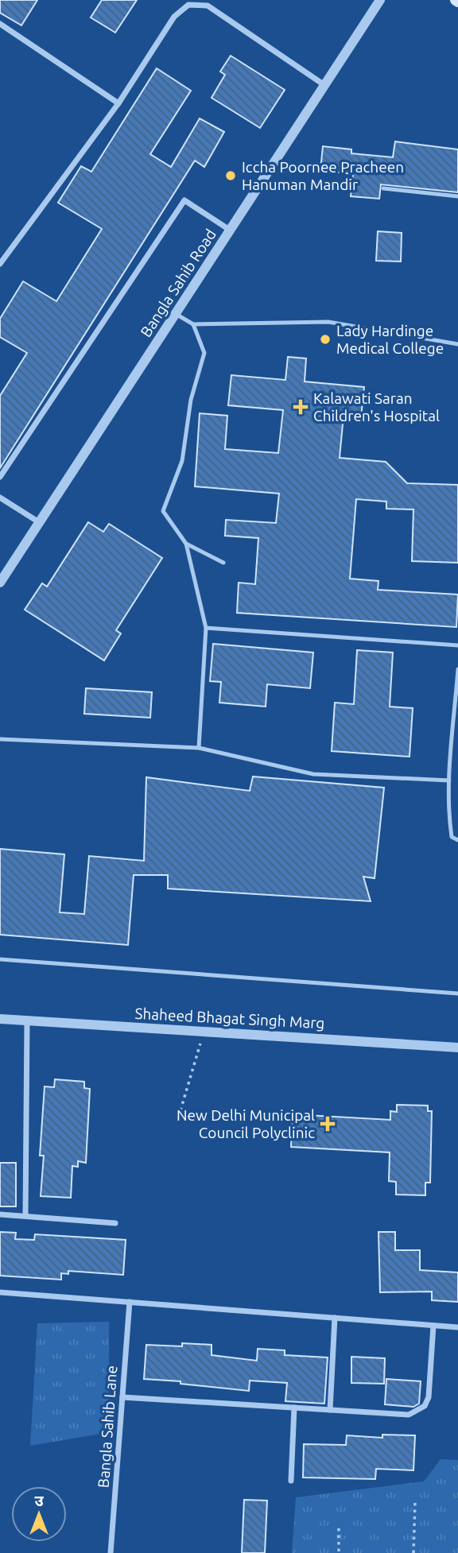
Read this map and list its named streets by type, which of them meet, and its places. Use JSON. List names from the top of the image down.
{
  "streets": {
    "street": ["Bangla Sahib Road", "Shaheed Bhagat Singh Marg", "Bangla Sahib Lane"]
  },
  "places": {
    "other": ["Iccha Poornee Pracheen Hanuman Mandir", "Lady Hardinge Medical College"],
    "health": ["Kalawati Saran Children's Hospital", "New Delhi Municipal Council Polyclinic"]
  },
  "north": "top"
}
